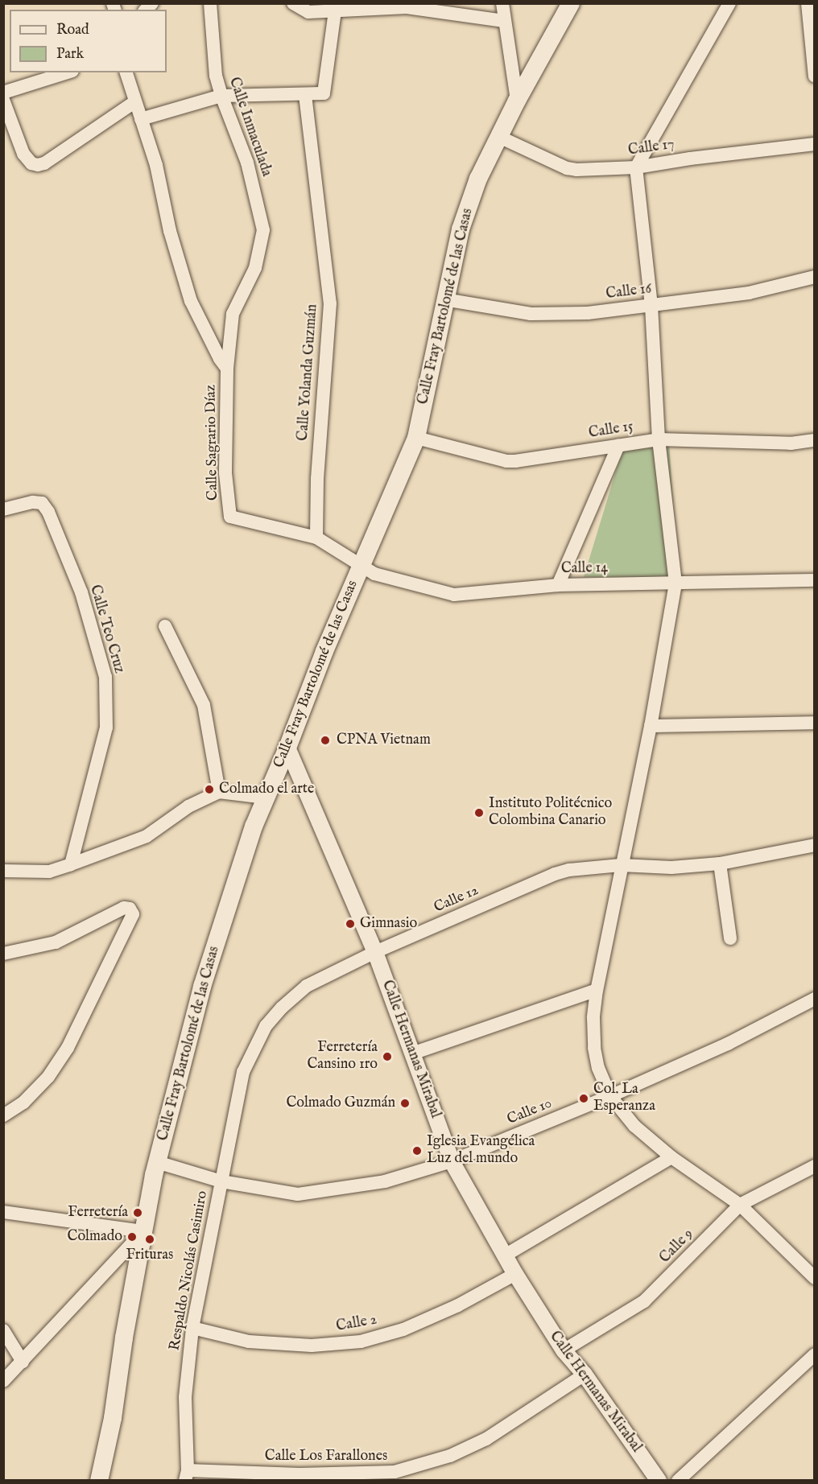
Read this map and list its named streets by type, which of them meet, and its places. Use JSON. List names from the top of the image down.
{
  "streets": {
    "main road": ["Calle Fray Bartolomé de las Casas"],
    "street": [
      "Calle Inmaculada",
      "Calle 17",
      "Calle 16",
      "Calle Yolanda Guzmán",
      "Calle 15",
      "Calle Sagrario Díaz",
      "Calle 14",
      "Calle Teo Cruz",
      "Calle 12",
      "Calle Hermanas Mirabal",
      "Calle 10",
      "Calle 9",
      "Respaldo Nicolás Casimiro",
      "Calle 2",
      "Calle Los Farallones"
    ]
  },
  "crossings": [
    ["Calle Inmaculada", "Calle Sagrario Díaz"],
    ["Calle 17", "Calle Fray Bartolomé de las Casas"],
    ["Calle 16", "Calle Fray Bartolomé de las Casas"],
    ["Calle Fray Bartolomé de las Casas", "Calle 15"],
    ["Calle Fray Bartolomé de las Casas", "Calle Sagrario Díaz"],
    ["Calle Fray Bartolomé de las Casas", "Calle 14"],
    ["Calle Fray Bartolomé de las Casas", "Calle Hermanas Mirabal"],
    ["Calle Fray Bartolomé de las Casas", "Calle 10"],
    ["Calle Yolanda Guzmán", "Calle Sagrario Díaz"],
    ["Calle Sagrario Díaz", "Calle 14"],
    ["Calle 12", "Calle Hermanas Mirabal"],
    ["Calle 12", "Calle 10"],
    ["Calle 12", "Respaldo Nicolás Casimiro"],
    ["Calle Hermanas Mirabal", "Calle 10"],
    ["Calle Hermanas Mirabal", "Calle 9"],
    ["Calle Hermanas Mirabal", "Calle 2"],
    ["Calle Hermanas Mirabal", "Calle Los Farallones"],
    ["Calle 10", "Respaldo Nicolás Casimiro"],
    ["Respaldo Nicolás Casimiro", "Calle 2"],
    ["Respaldo Nicolás Casimiro", "Calle Los Farallones"]
  ],
  "places": [
    "CPNA Vietnam",
    "Colmado el arte",
    "Instituto Politécnico Colombina Canario",
    "Gimnasio",
    "Ferretería Cansino 1ro",
    "Col. La Esperanza",
    "Colmado Guzmán",
    "Iglesia Evangélica Luz del mundo",
    "Ferretería",
    "Colmado",
    "Frituras"
  ],
  "legend": ["Road", "Park"]
}
